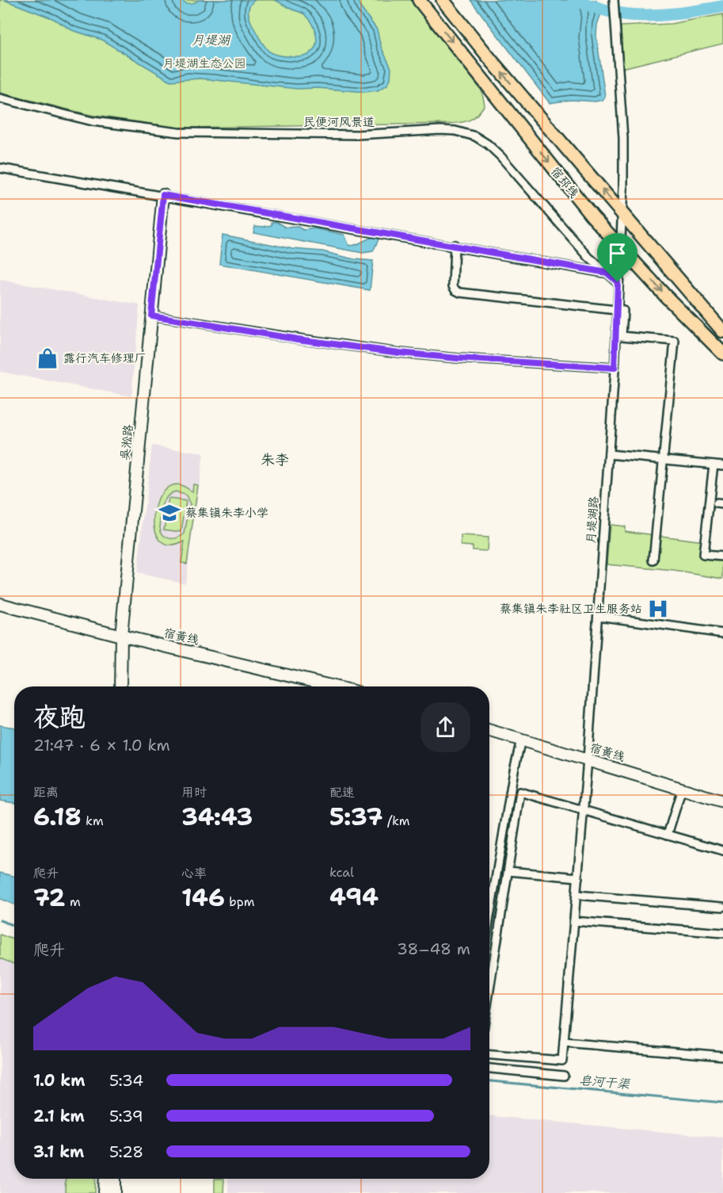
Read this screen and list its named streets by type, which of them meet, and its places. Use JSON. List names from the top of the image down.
{
  "streets": {
    "main road": ["宿邳线", "吴淞路", "宿黄线"],
    "street": ["民便河风景道", "月堤湖路"]
  },
  "crossings": [
    ["民便河风景道", "月堤湖路"],
    ["宿邳线", "月堤湖路"],
    ["吴淞路", "宿黄线"],
    ["月堤湖路", "宿黄线"]
  ],
  "districts": ["朱李"],
  "water": ["月堤湖", "皂河干渠"],
  "parks": ["月堤湖生态公园"],
  "places": {
    "shop": ["露行汽车修理厂"],
    "school or university": ["蔡集镇朱李小学"],
    "hospital": ["蔡集镇朱李社区卫生服务站"]
  },
  "page": {
    "heading": ["夜跑", "21:47 · 6 × 1.0 km"],
    "stats": [
      ["距离", "6.18 km"],
      ["用时", "34:43"],
      ["配速", "5:37 /km"],
      ["爬升", "72 m"],
      ["心率", "146 bpm"],
      ["kcal", "494"]
    ],
    "chart": ["爬升", "38–48 m"],
    "list": [
      {
        "name": "1.0 km",
        "note": "5:34"
      },
      {
        "name": "2.1 km",
        "note": "5:39"
      },
      {
        "name": "3.1 km",
        "note": "5:28"
      }
    ]
  }
}
